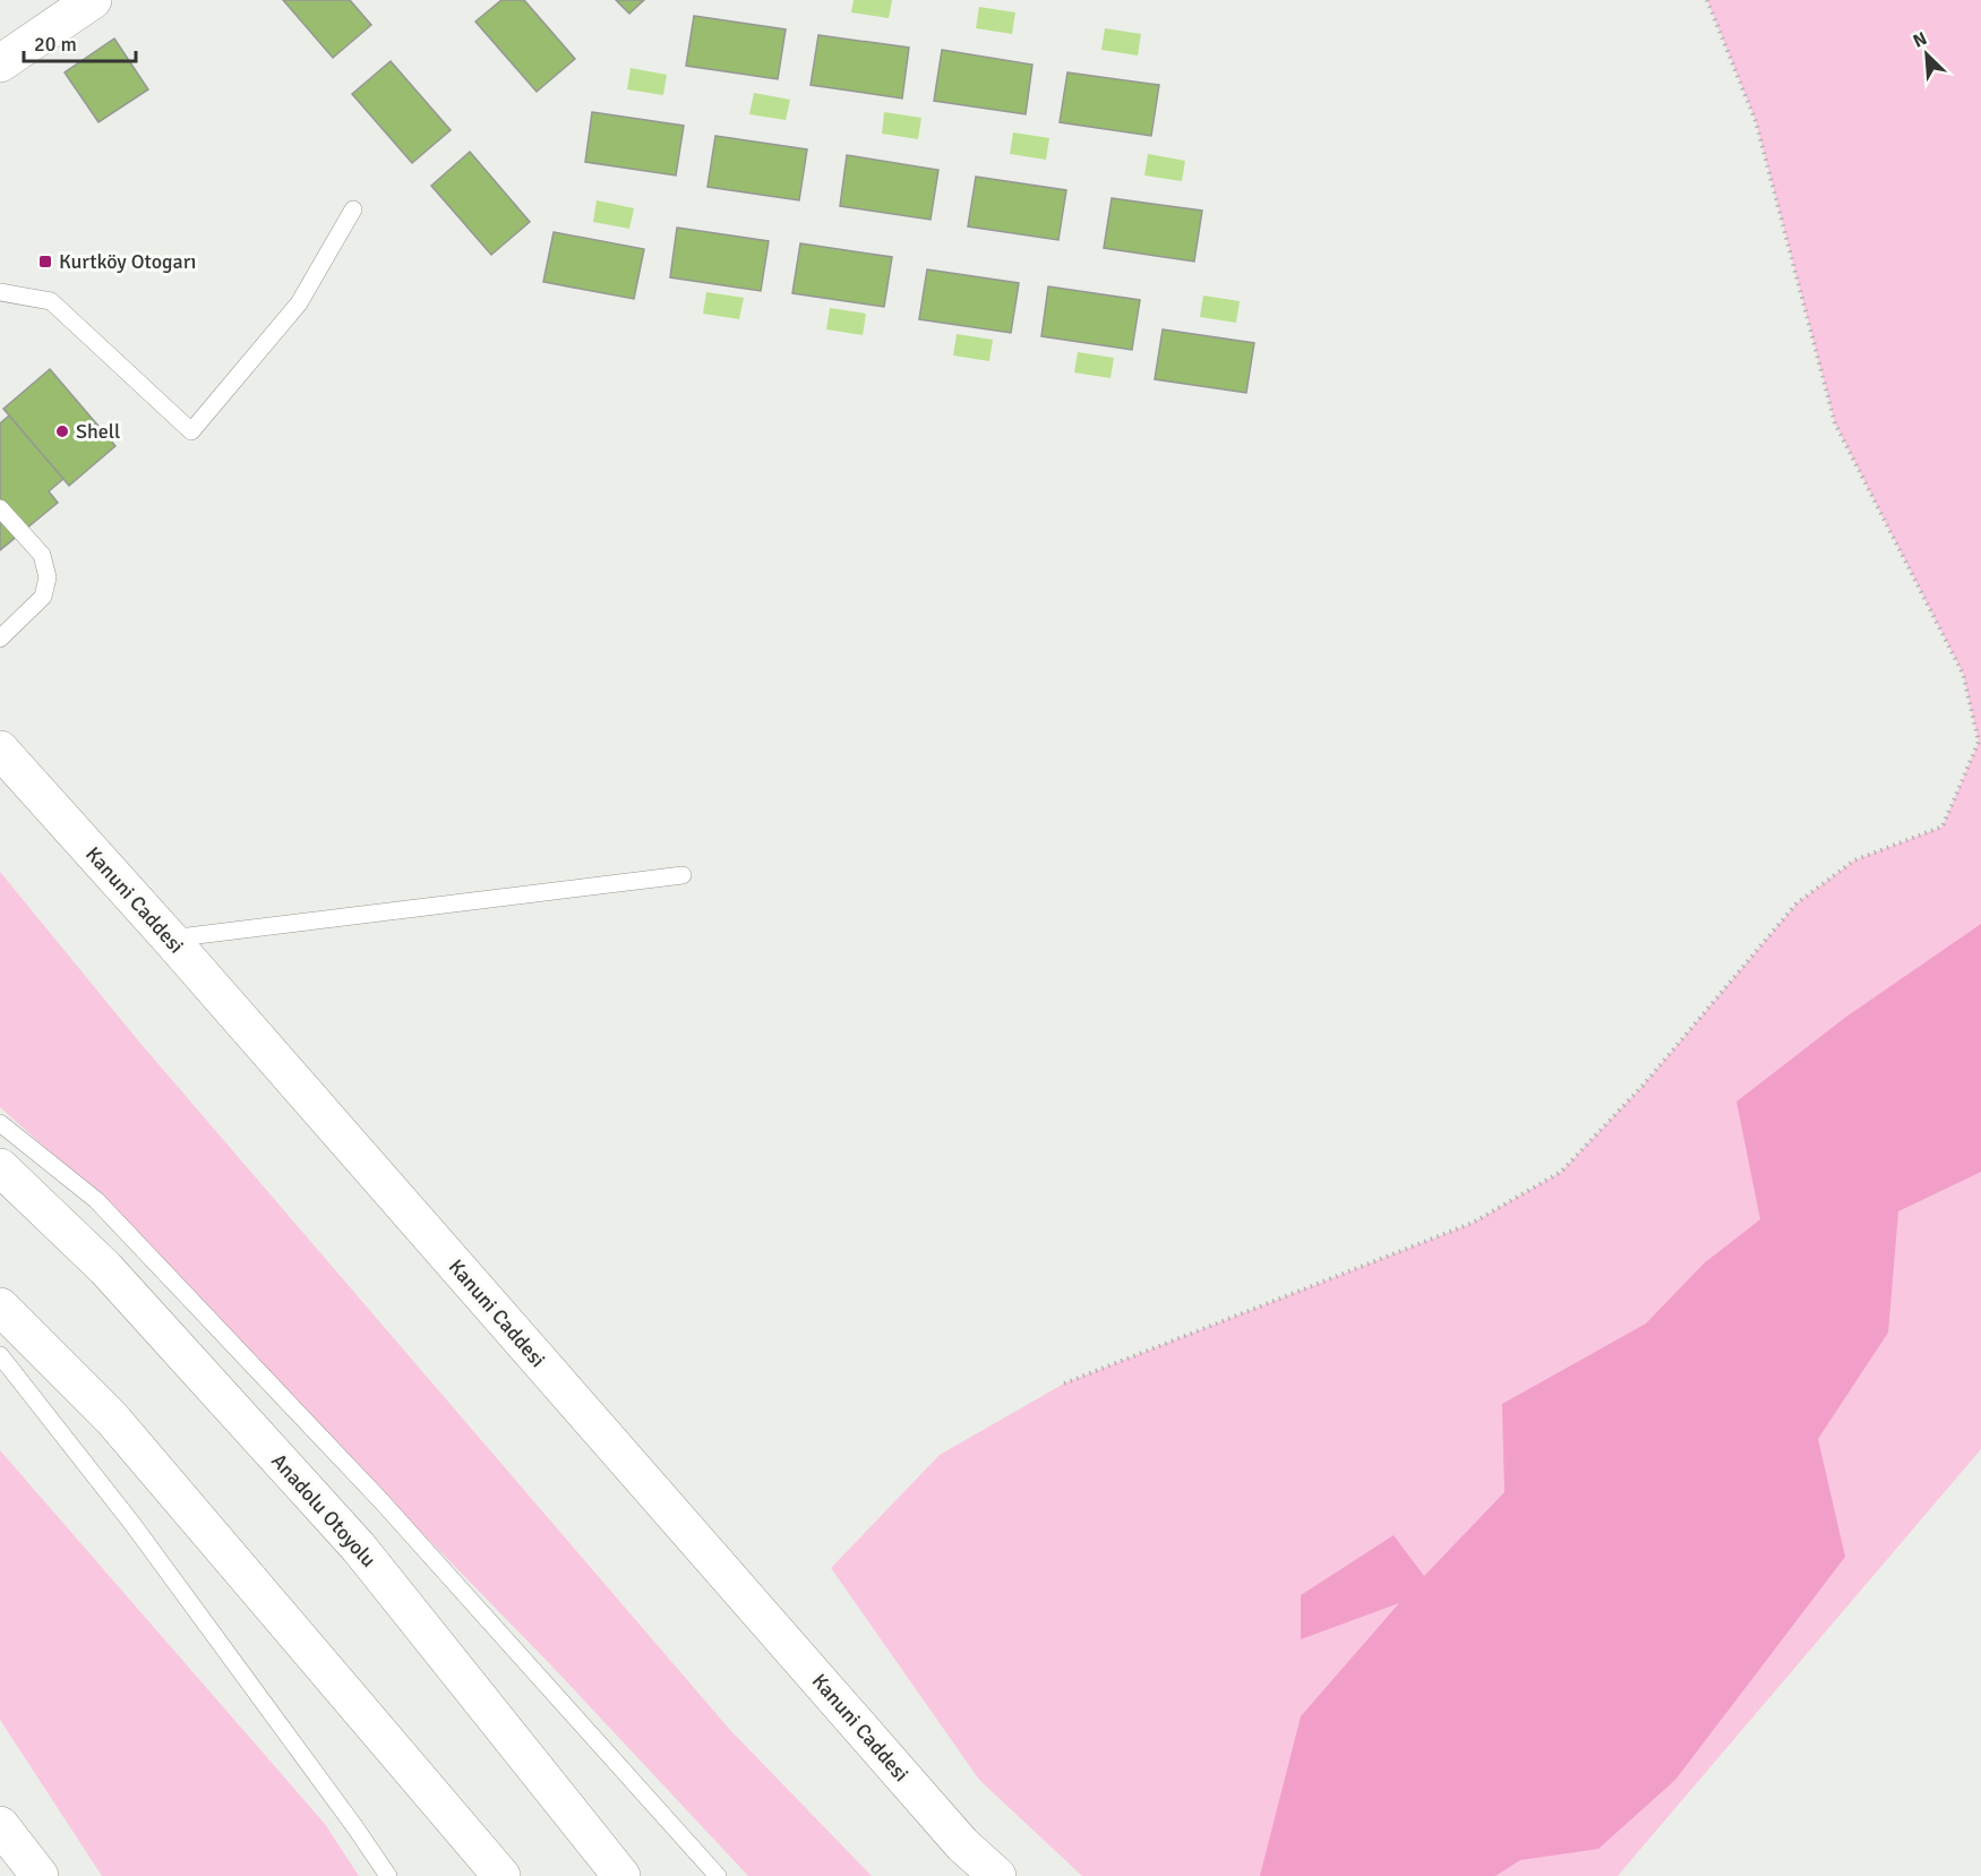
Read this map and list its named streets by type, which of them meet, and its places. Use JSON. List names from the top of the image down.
{
  "streets": {
    "main road": ["Kanuni Caddesi", "Anadolu Otoyolu"]
  },
  "places": {
    "transit": ["Kurtköy Otogarı"],
    "other": ["Shell"]
  },
  "scale_bar": "20 m",
  "north": "top left"
}
